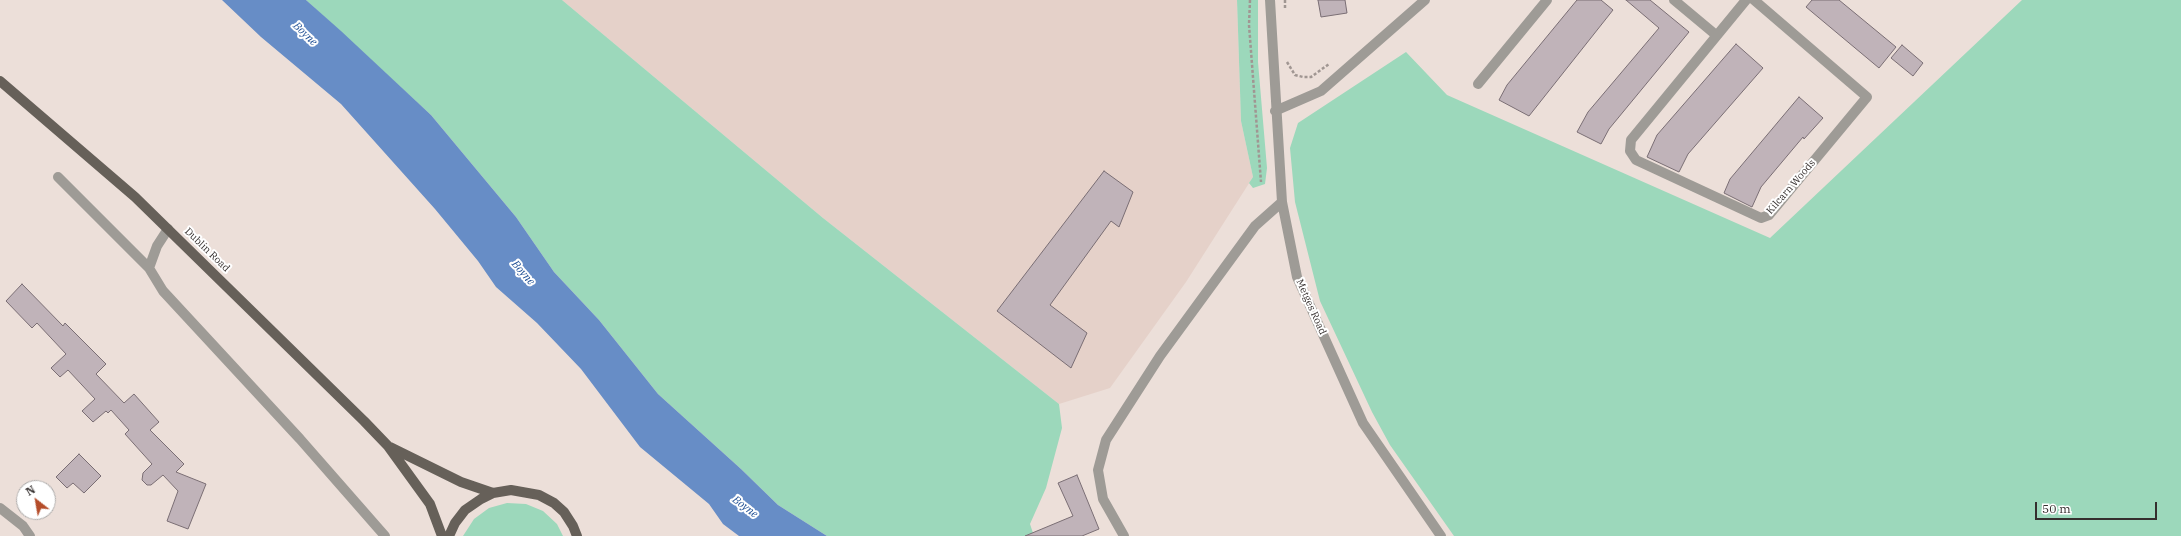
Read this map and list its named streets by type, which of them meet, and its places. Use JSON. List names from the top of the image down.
{
  "streets": {
    "main road": ["Dublin Road"],
    "street": ["Kilcarn Woods", "Metges Road"]
  },
  "water": ["Boyne"],
  "scale_bar": "50 m",
  "north": "top left"
}
